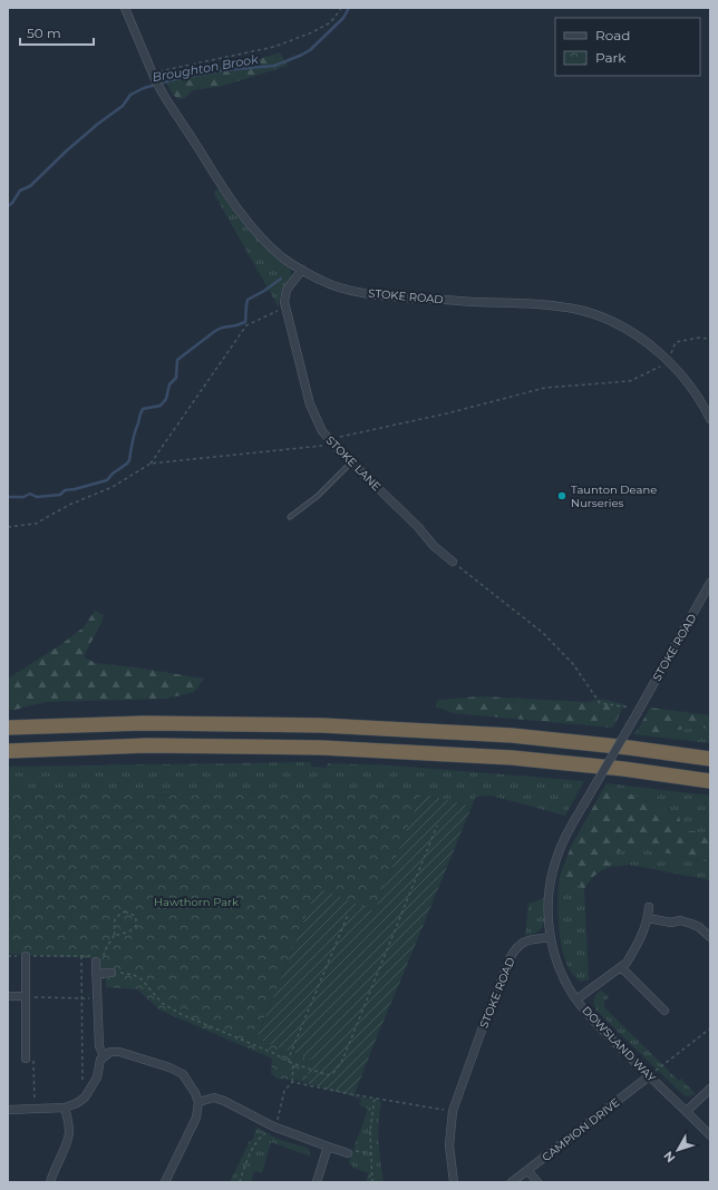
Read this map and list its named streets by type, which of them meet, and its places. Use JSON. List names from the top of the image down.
{
  "streets": {
    "street": [
      "STOKE ROAD",
      "STOKE LANE",
      "DOWSLAND WAY",
      "CAMPION DRIVE"
    ]
  },
  "crossings": [
    ["STOKE ROAD", "STOKE LANE"],
    ["STOKE ROAD", "DOWSLAND WAY"],
    ["DOWSLAND WAY", "CAMPION DRIVE"]
  ],
  "water": ["Broughton Brook"],
  "parks": ["Hawthorn Park"],
  "places": ["Taunton Deane Nurseries"],
  "legend": ["Road", "Park"],
  "scale_bar": "50 m",
  "north": "bottom left"
}
